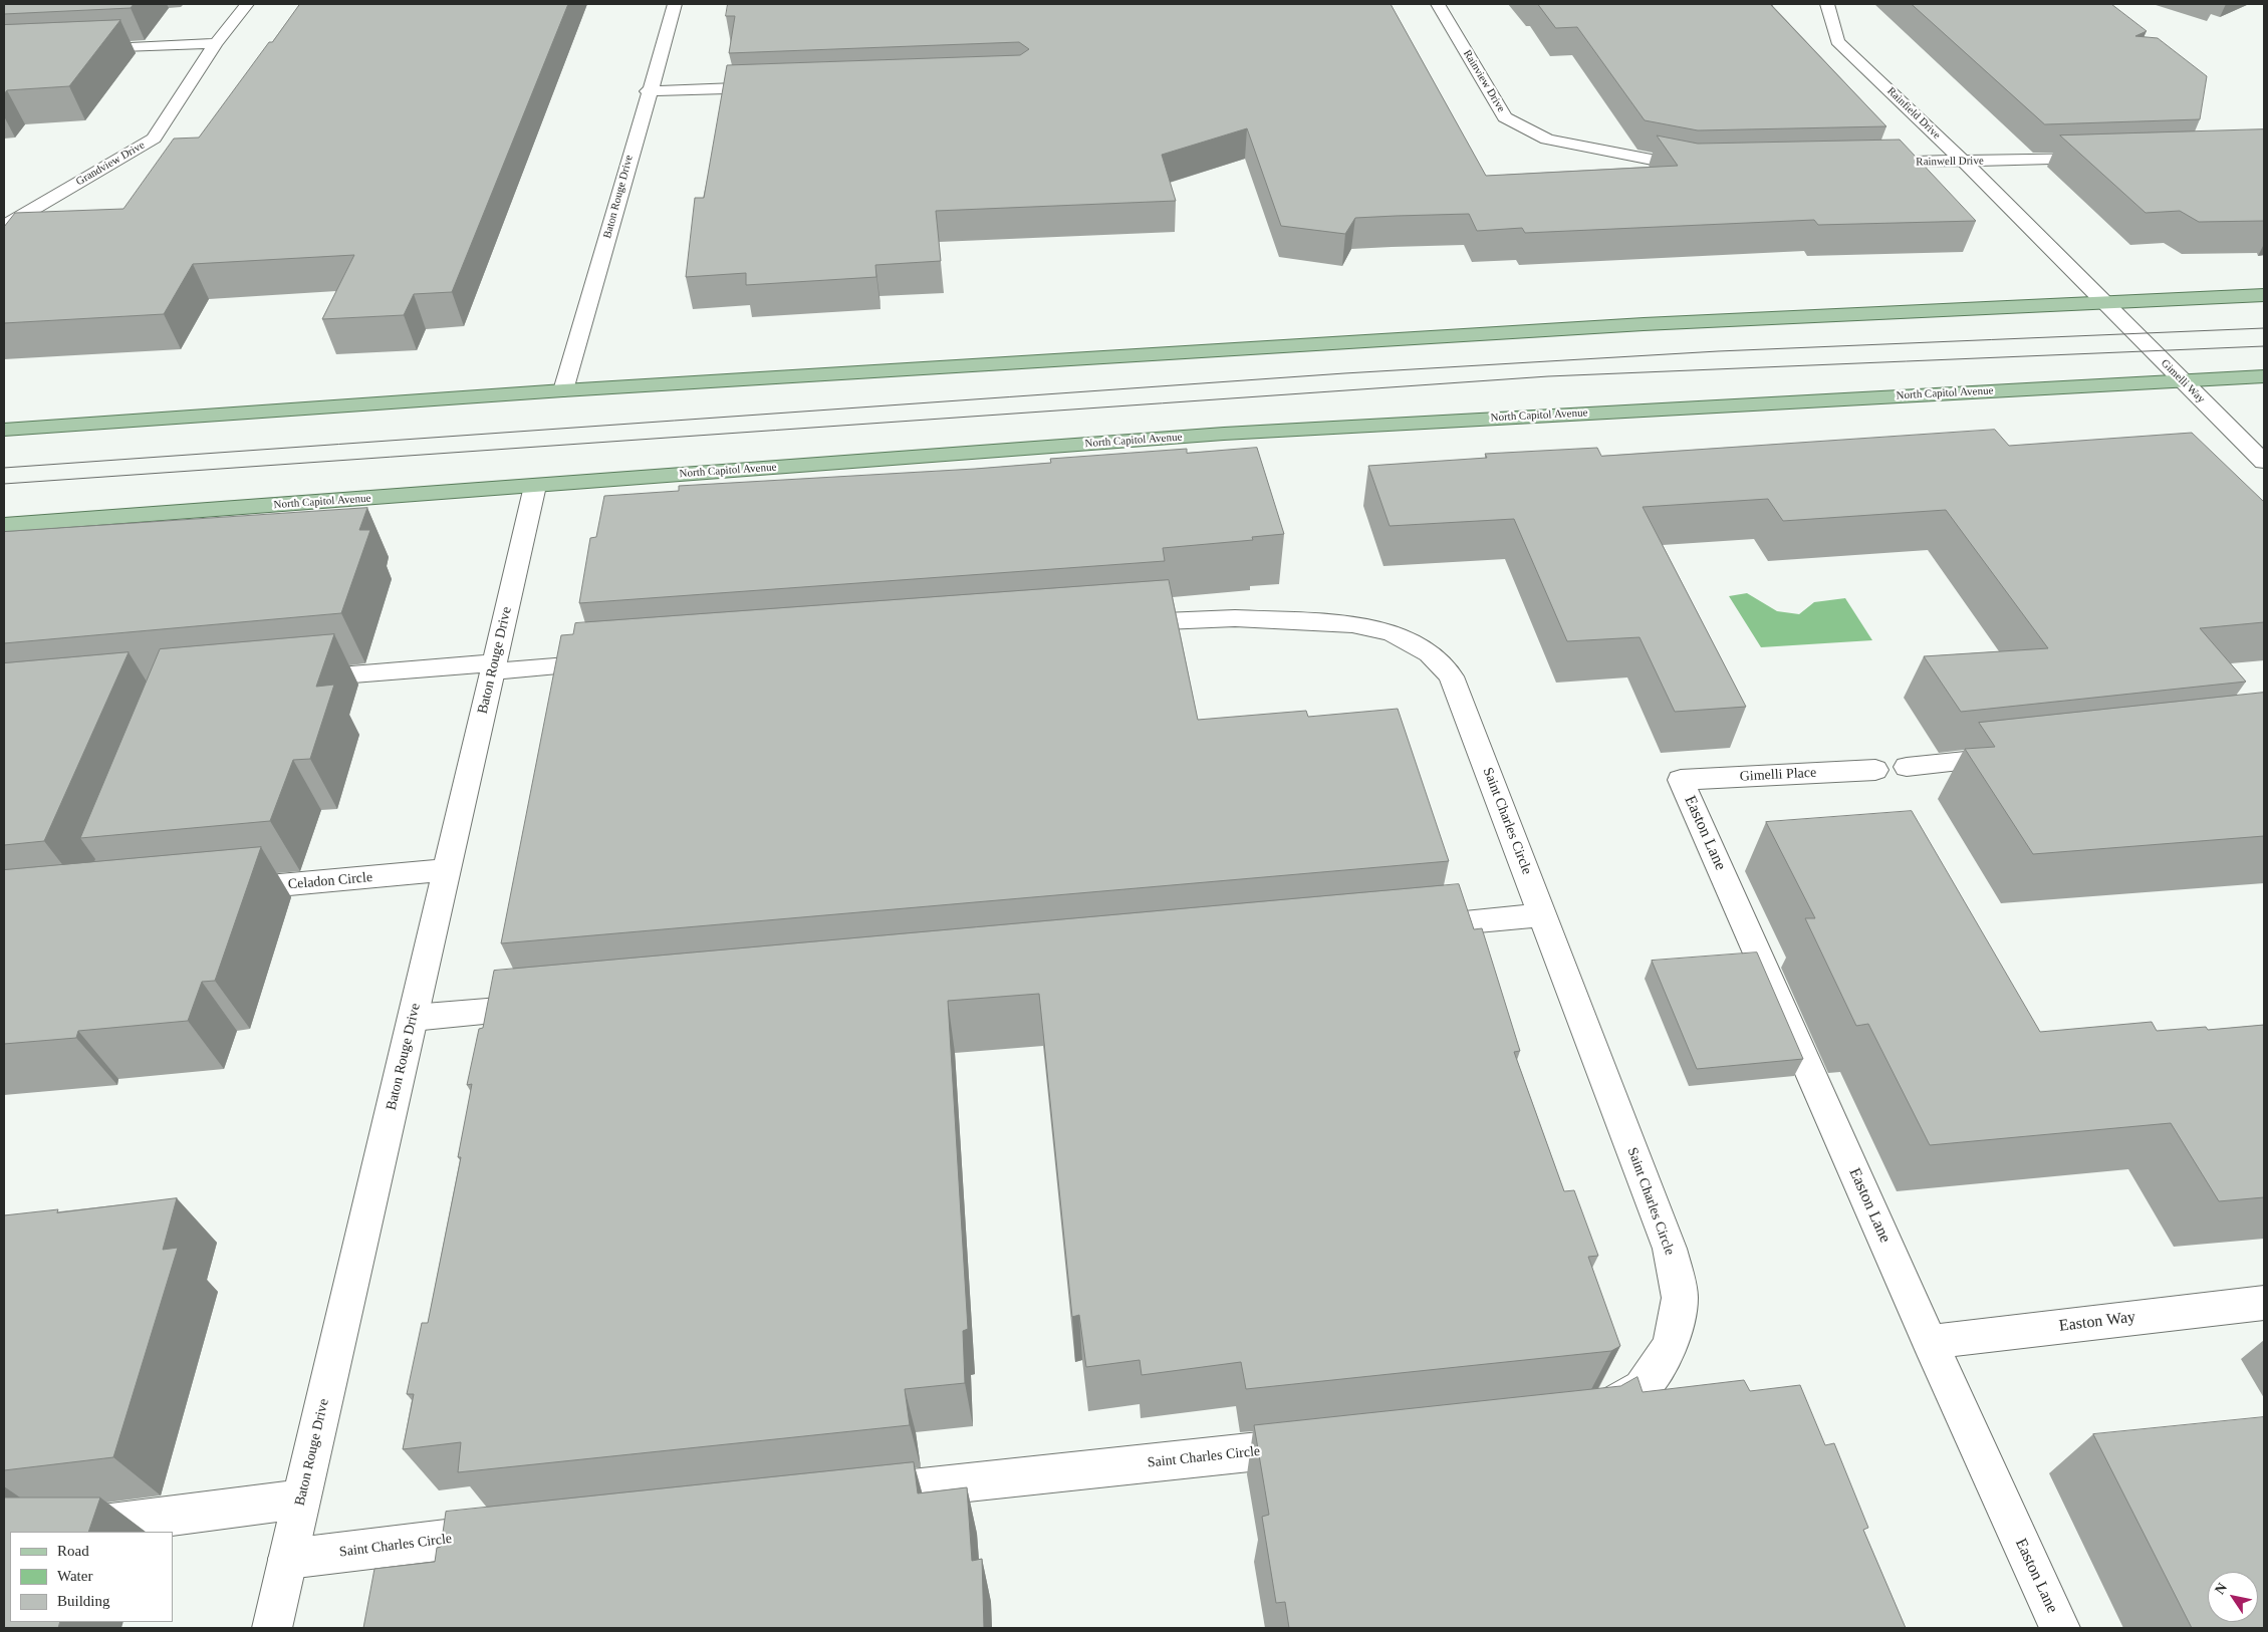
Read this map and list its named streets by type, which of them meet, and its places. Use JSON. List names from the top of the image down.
{
  "streets": {
    "main road": ["North Capitol Avenue"],
    "street": [
      "Rainview Drive",
      "Rainfield Drive",
      "Rainwell Drive",
      "Grandview Drive",
      "Baton Rouge Drive",
      "Gimelli Way",
      "Gimelli Place",
      "Saint Charles Circle",
      "Easton Lane",
      "Celadon Circle",
      "Easton Way"
    ]
  },
  "crossings": [
    ["Rainfield Drive", "Rainwell Drive"],
    ["Rainfield Drive", "Gimelli Way"],
    ["Baton Rouge Drive", "North Capitol Avenue"],
    ["Baton Rouge Drive", "Saint Charles Circle"],
    ["Baton Rouge Drive", "Celadon Circle"],
    ["Gimelli Way", "North Capitol Avenue"],
    ["Gimelli Place", "Easton Lane"],
    ["Easton Lane", "Easton Way"]
  ],
  "legend": ["Road", "Water", "Building"],
  "north": "top left"
}
